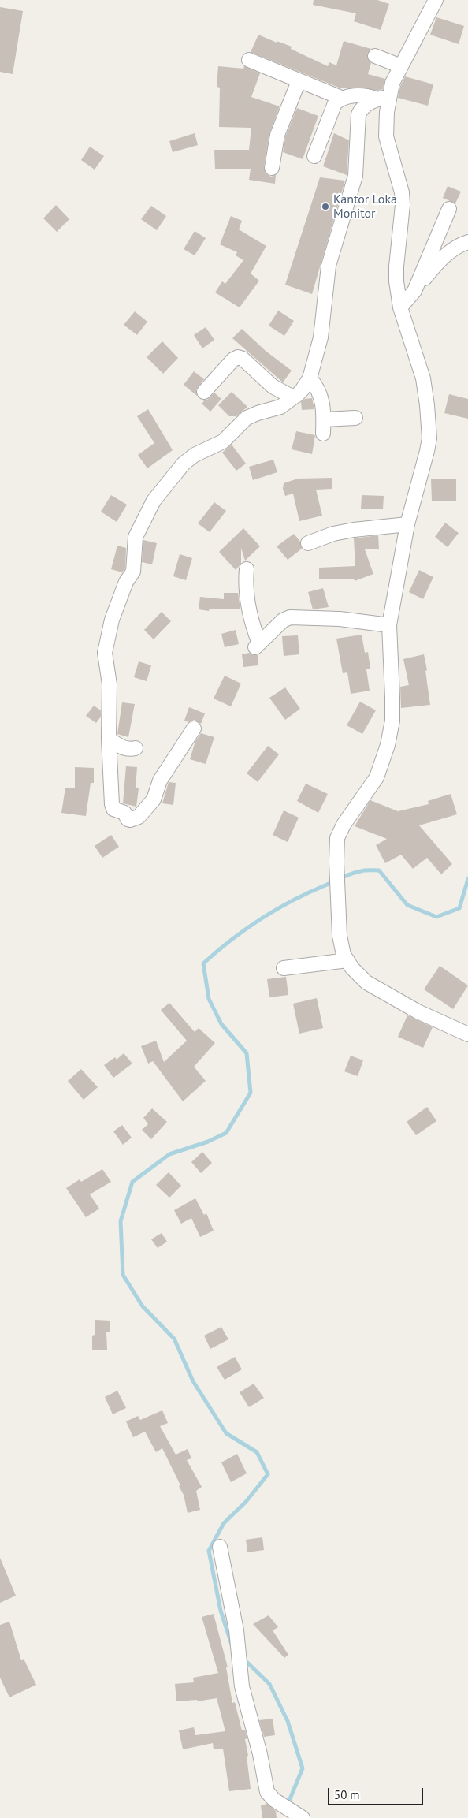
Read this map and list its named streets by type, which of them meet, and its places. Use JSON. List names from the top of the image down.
{
  "places": ["Kantor Loka Monitor"],
  "scale_bar": "50 m"
}
